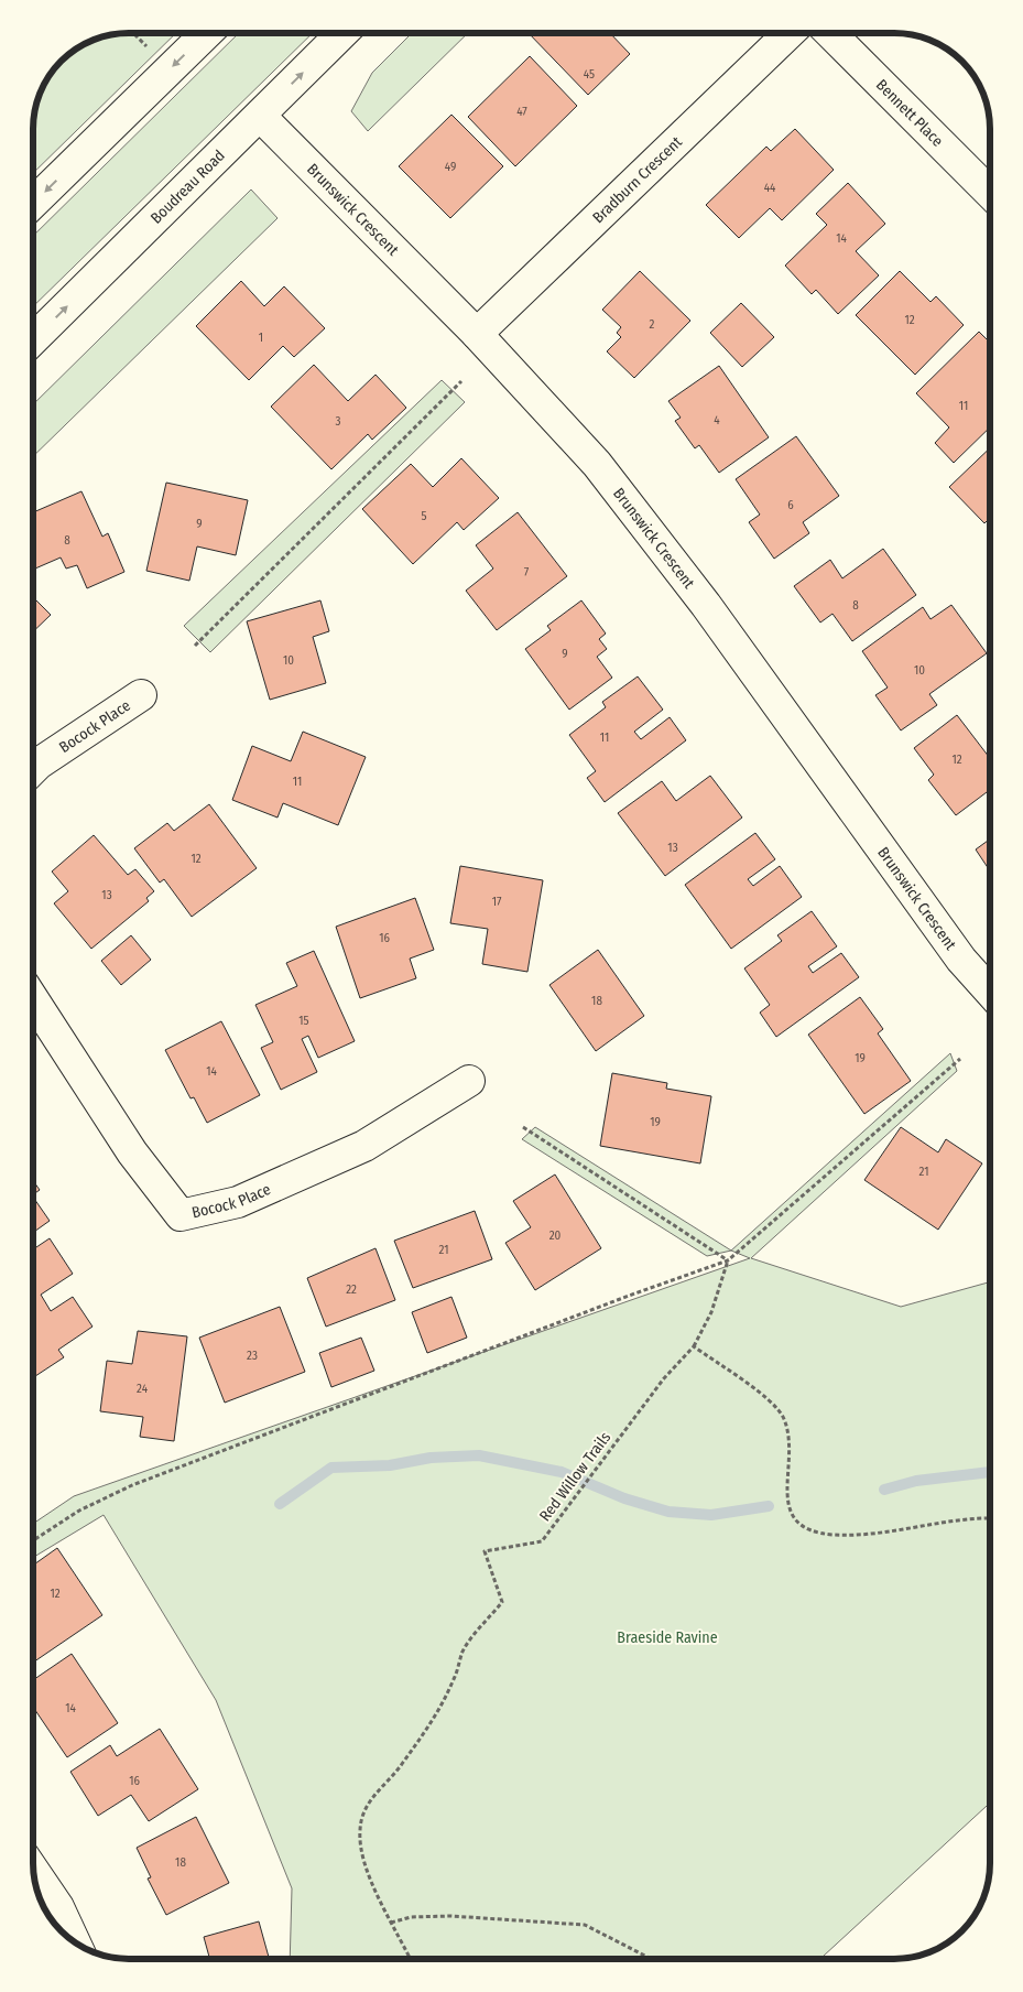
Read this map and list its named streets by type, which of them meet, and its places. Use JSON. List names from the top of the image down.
{
  "streets": {
    "street": [
      "Bennett Place",
      "Bradburn Crescent",
      "Boudreau Road",
      "Brunswick Crescent",
      "Bocock Place"
    ],
    "path": ["Red Willow Trails"]
  },
  "crossings": [
    ["Bradburn Crescent", "Brunswick Crescent"],
    ["Boudreau Road", "Brunswick Crescent"]
  ],
  "parks": ["Braeside Ravine"],
  "house_numbers": [
    "45",
    "47",
    "49",
    "44",
    "14",
    "12",
    "2",
    "1",
    "11",
    "4",
    "3",
    "6",
    "5",
    "9",
    "8",
    "7",
    "8",
    "9",
    "10",
    "10",
    "11",
    "12",
    "11",
    "13",
    "12",
    "13",
    "17",
    "16",
    "18",
    "15",
    "19",
    "14",
    "19",
    "21",
    "20",
    "21",
    "22",
    "23",
    "24",
    "12",
    "14",
    "16",
    "18"
  ]
}
